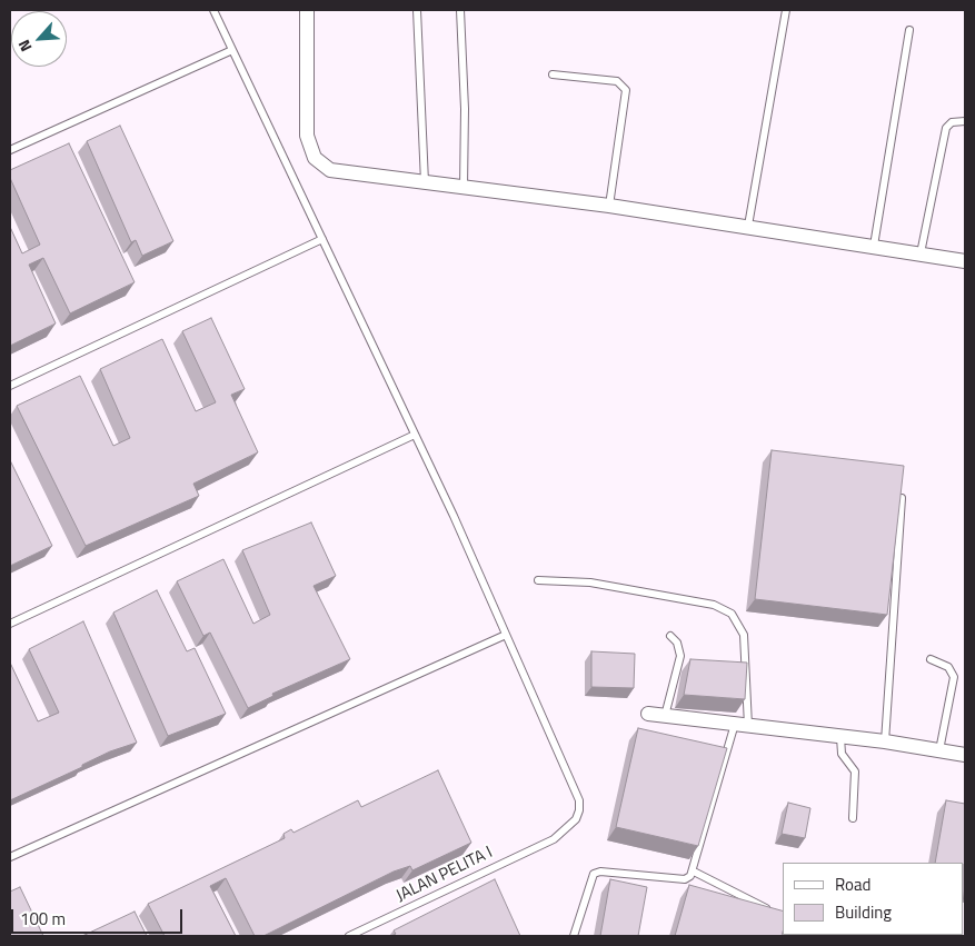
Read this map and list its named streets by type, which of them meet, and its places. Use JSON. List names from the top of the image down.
{
  "streets": {
    "lane": ["JALAN PELITA I"]
  },
  "legend": ["Road", "Building"],
  "scale_bar": "100 m",
  "north": "bottom left"
}
